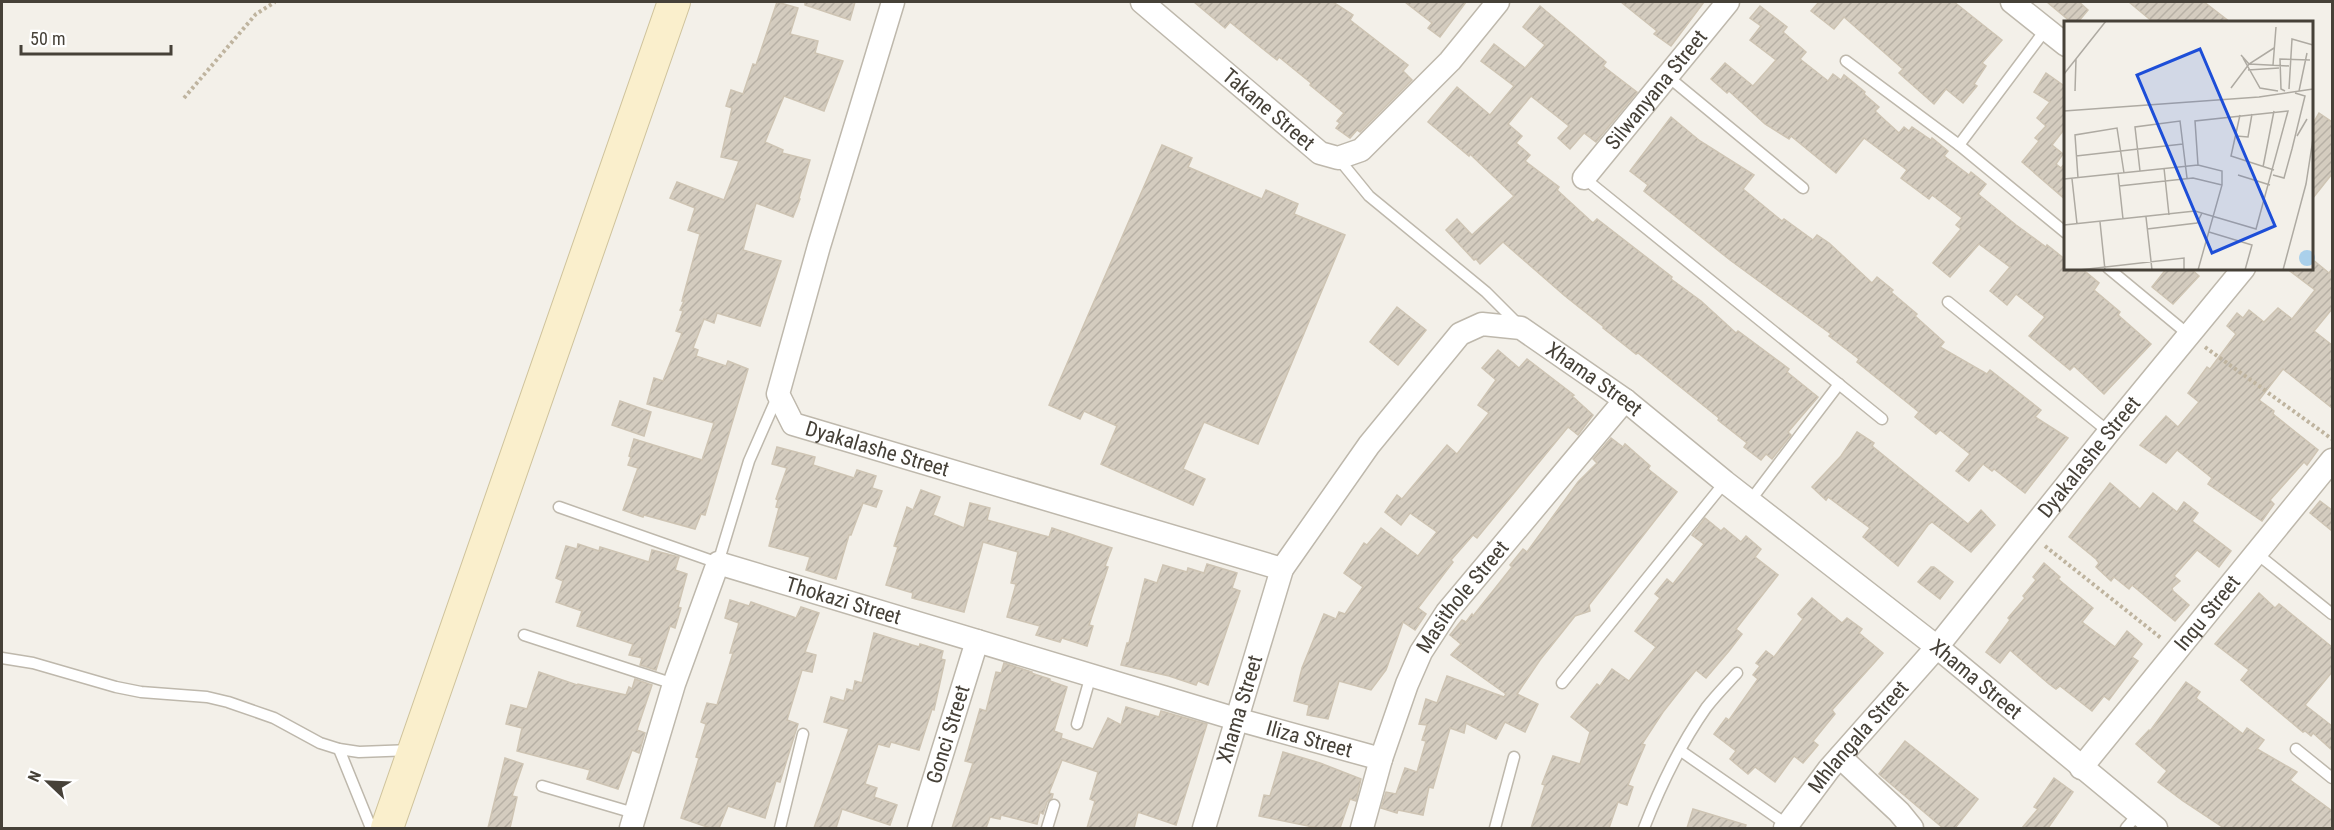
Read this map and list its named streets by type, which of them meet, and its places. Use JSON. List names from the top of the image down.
{
  "streets": {
    "street": [
      "Silwanyana Street",
      "Takane Street",
      "Xhama Street",
      "Dyakalashe Street",
      "Masithole Street",
      "Thokazi Street",
      "Inqu Street",
      "Gonci Street",
      "Mhlangala Street",
      "Iliza Street"
    ]
  },
  "crossings": [
    ["Xhama Street", "Dyakalashe Street"],
    ["Xhama Street", "Masithole Street"],
    ["Xhama Street", "Thokazi Street"],
    ["Xhama Street", "Inqu Street"],
    ["Xhama Street", "Mhlangala Street"],
    ["Xhama Street", "Iliza Street"],
    ["Dyakalashe Street", "Mhlangala Street"],
    ["Masithole Street", "Iliza Street"],
    ["Thokazi Street", "Gonci Street"],
    ["Thokazi Street", "Iliza Street"]
  ],
  "scale_bar": "50 m",
  "north": "top left"
}
